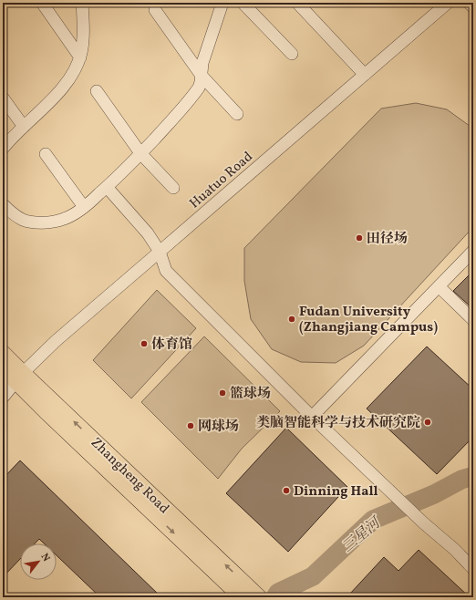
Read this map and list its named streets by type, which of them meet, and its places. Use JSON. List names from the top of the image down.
{
  "streets": {
    "main road": ["Zhangheng Road"],
    "street": ["Huatuo Road"]
  },
  "crossings": [
    ["Huatuo Road", "Zhangheng Road"]
  ],
  "water": ["三星河"],
  "places": [
    "田径场",
    "Fudan University (Zhangjiang Campus)",
    "体育馆",
    "篮球场",
    "类脑智能科学与技术研究院",
    "网球场",
    "Dinning Hall"
  ],
  "north": "top right"
}
